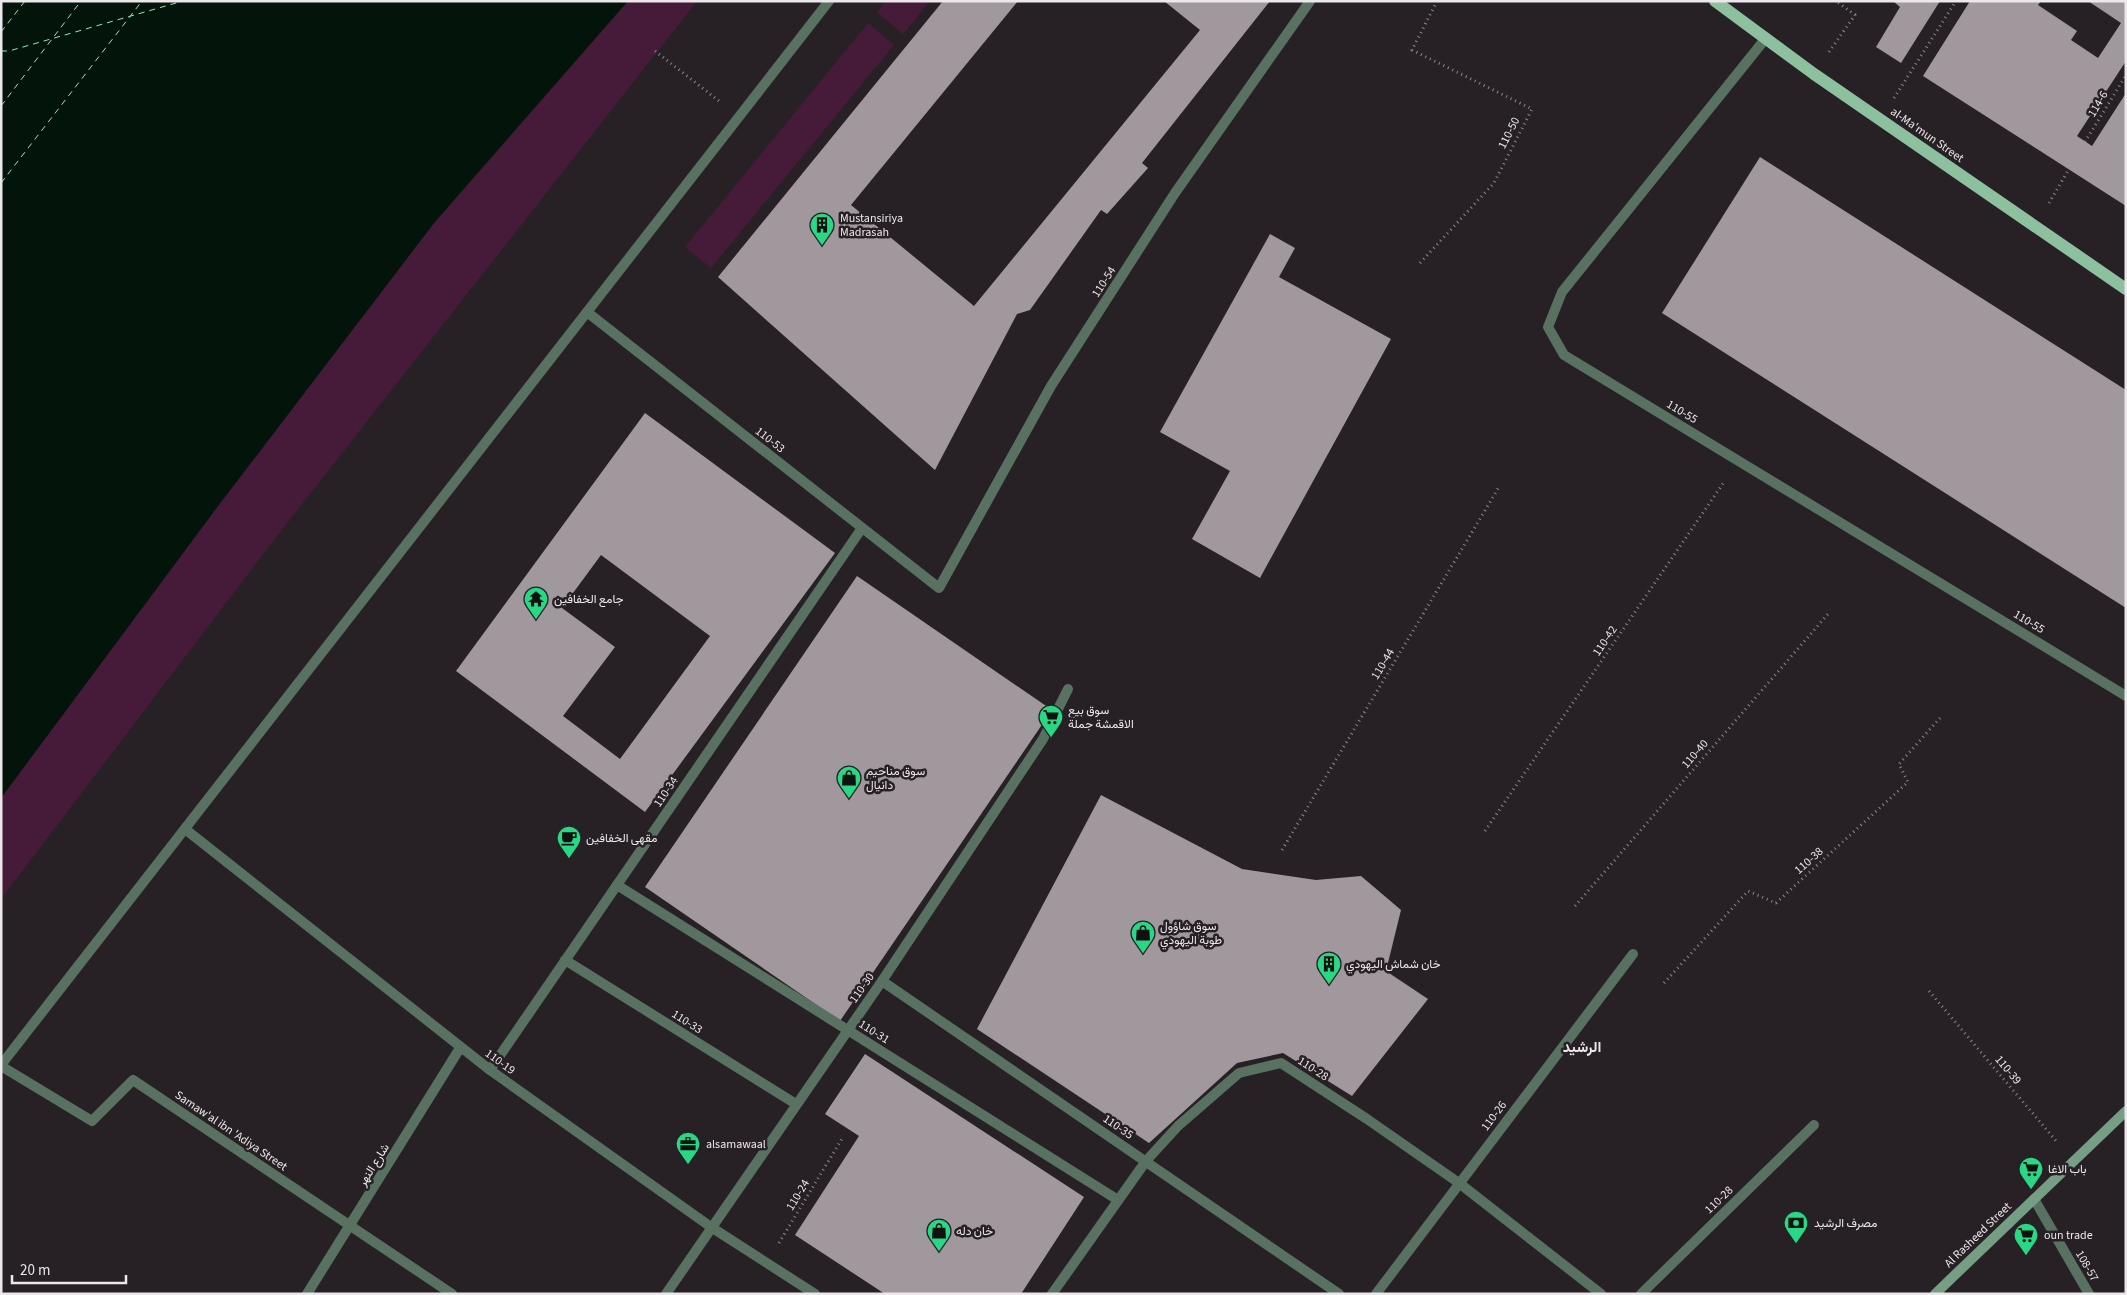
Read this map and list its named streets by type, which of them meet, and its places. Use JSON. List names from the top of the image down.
{
  "streets": {
    "main road": ["al-Ma'mun Street", "Al Rasheed Street"],
    "street": [
      "110-54",
      "110-55",
      "110-53",
      "110-34",
      "110-30",
      "110-33",
      "110-31",
      "110-19",
      "110-28",
      "110-26",
      "110-35",
      "Samaw'al ibn 'Adiya Street",
      "شارع النهر",
      "108-57"
    ],
    "path": [
      "114-6",
      "110-50",
      "110-42",
      "110-44",
      "110-40",
      "110-38",
      "110-39",
      "110-24"
    ]
  },
  "crossings": [
    ["al-Ma'mun Street", "110-55"],
    ["110-54", "110-53"],
    ["110-55", "110-42"],
    ["110-53", "110-34"],
    ["110-34", "110-33"],
    ["110-34", "110-31"],
    ["110-34", "110-19"],
    ["110-30", "110-33"],
    ["110-30", "110-31"],
    ["110-30", "110-19"],
    ["110-30", "110-35"],
    ["110-31", "110-28"],
    ["110-19", "شارع النهر"],
    ["110-19", "110-24"],
    ["110-28", "110-26"],
    ["110-28", "110-35"],
    ["110-39", "Al Rasheed Street"],
    ["Samaw'al ibn 'Adiya Street", "شارع النهر"],
    ["Al Rasheed Street", "108-57"]
  ],
  "districts": ["الرشيد"],
  "places": {
    "building": ["Mustansiriya Madrasah", "خان شماش اليهودي"],
    "temple": ["جامع الخفافين"],
    "supermarket": ["سوق بيع الاقمشة جملة", "باب الاغا", "oun trade"],
    "shop": ["سوق مناحيم دانيال", "سوق شاؤول طوبة اليهودي", "خان دله"],
    "cafe": ["مقهى الخفافين"],
    "office": ["alsamawaal"],
    "bank": ["مصرف الرشيد"]
  },
  "scale_bar": "20 m"
}
